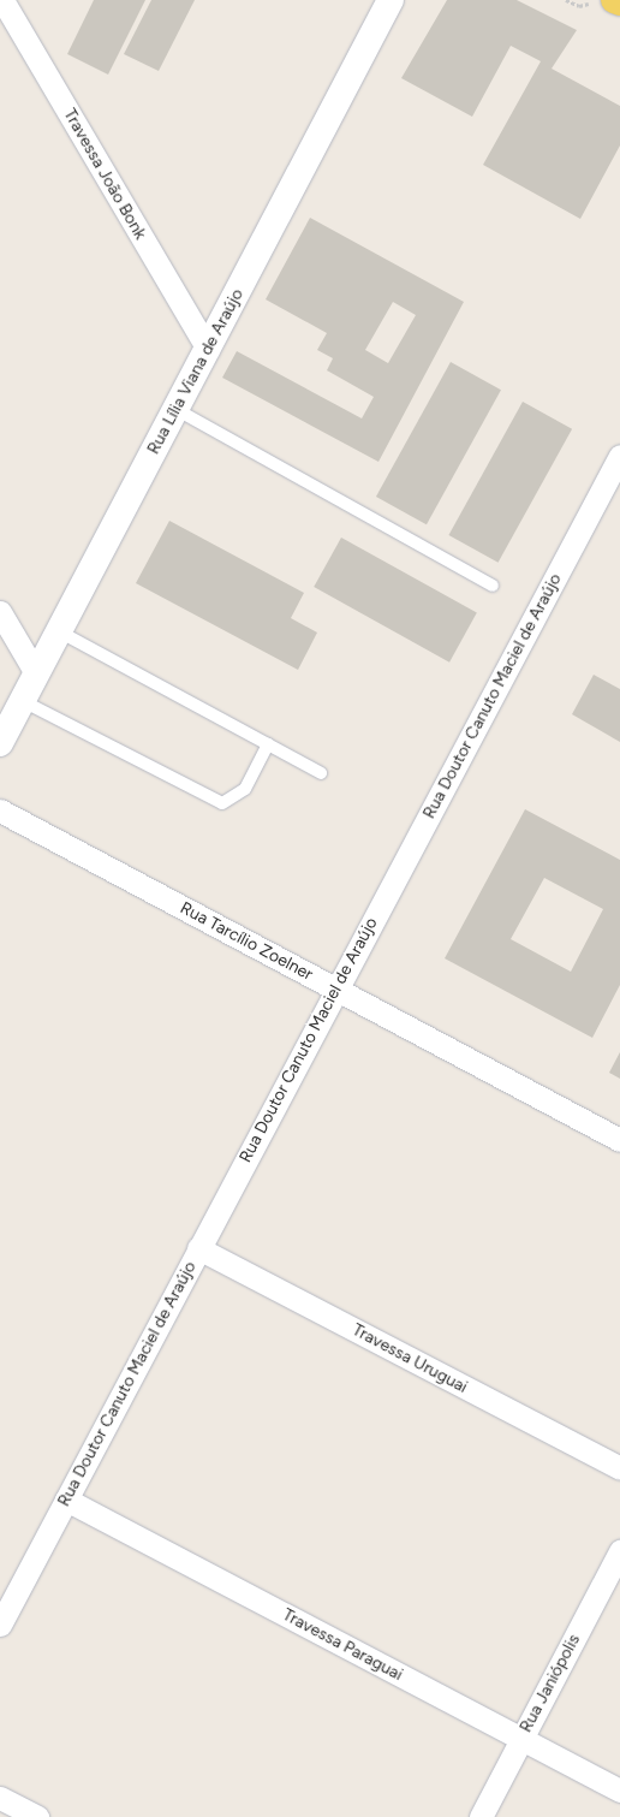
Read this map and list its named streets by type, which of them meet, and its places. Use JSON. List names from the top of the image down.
{
  "streets": {
    "street": [
      "Travessa João Bonk",
      "Rua Lília Viana de Araújo",
      "Rua Doutor Canuto Maciel de Araújo",
      "Rua Tarcílio Zoelner",
      "Travessa Uruguai",
      "Travessa Paraguai",
      "Rua Janiópolis"
    ]
  },
  "crossings": [
    ["Travessa João Bonk", "Rua Lília Viana de Araújo"],
    ["Rua Doutor Canuto Maciel de Araújo", "Rua Tarcílio Zoelner"],
    ["Rua Doutor Canuto Maciel de Araújo", "Travessa Uruguai"],
    ["Rua Doutor Canuto Maciel de Araújo", "Travessa Paraguai"],
    ["Travessa Paraguai", "Rua Janiópolis"]
  ]
}
